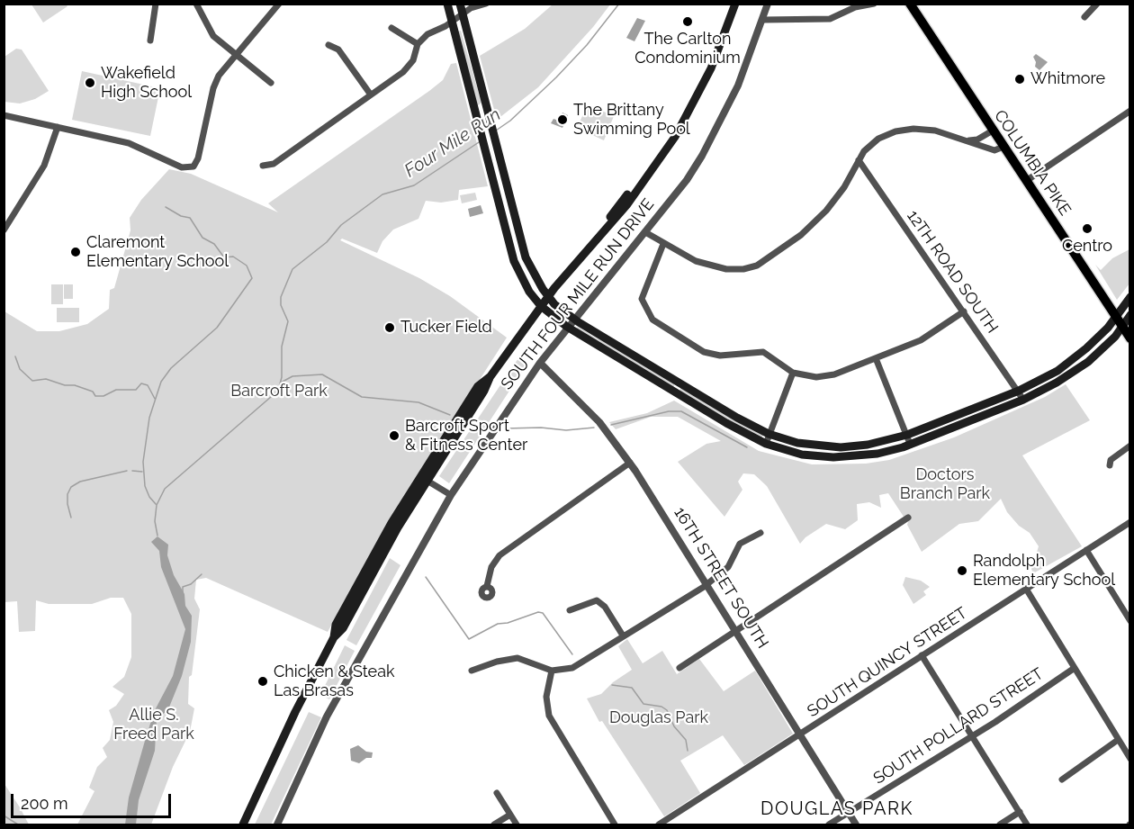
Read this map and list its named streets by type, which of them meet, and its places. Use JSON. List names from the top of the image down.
{
  "streets": {
    "main road": ["COLUMBIA PIKE", "SOUTH FOUR MILE RUN DRIVE"],
    "street": [
      "12TH ROAD SOUTH",
      "16TH STREET SOUTH",
      "SOUTH QUINCY STREET",
      "SOUTH POLLARD STREET"
    ]
  },
  "crossings": [
    ["SOUTH FOUR MILE RUN DRIVE", "16TH STREET SOUTH"],
    ["16TH STREET SOUTH", "SOUTH QUINCY STREET"],
    ["16TH STREET SOUTH", "SOUTH POLLARD STREET"]
  ],
  "districts": ["DOUGLAS PARK"],
  "water": ["Four Mile Run"],
  "parks": [
    "Barcroft Park",
    "Doctors Branch Park",
    "Allie S. Freed Park",
    "Douglas Park"
  ],
  "places": [
    "The Carlton Condominium",
    "Whitmore",
    "Wakefield High School",
    "The Brittany Swimming Pool",
    "Centro",
    "Claremont Elementary School",
    "Tucker Field",
    "Barcroft Sport & Fitness Center",
    "Randolph Elementary School",
    "Chicken & Steak Las Brasas"
  ],
  "scale_bar": "200 m"
}
